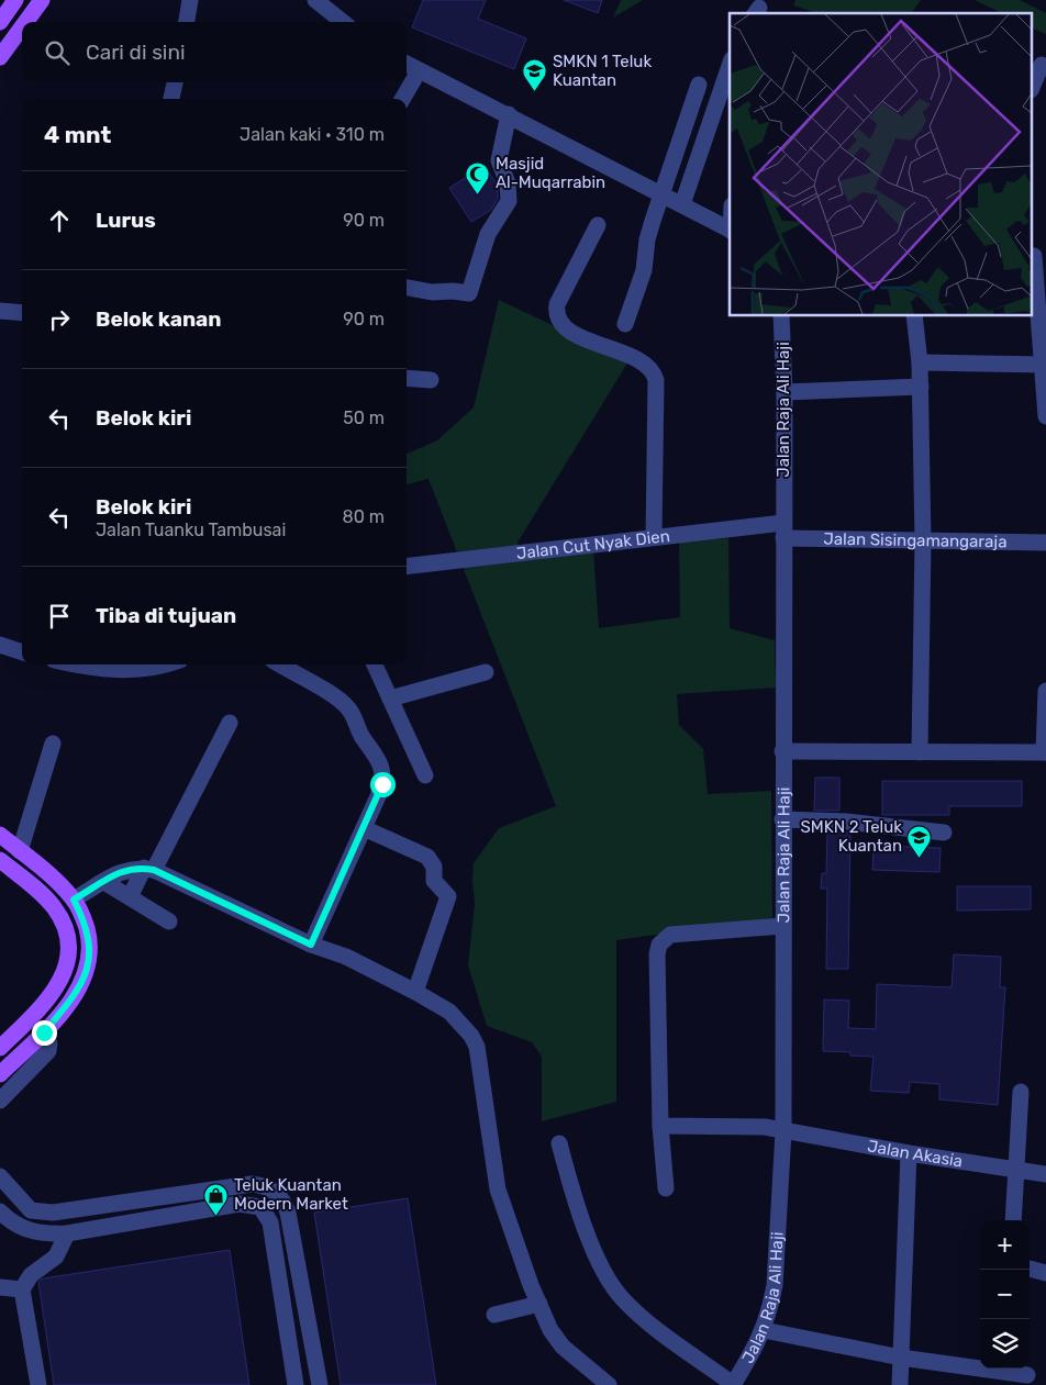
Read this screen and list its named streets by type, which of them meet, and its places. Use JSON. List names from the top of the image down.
{
  "streets": {
    "street": [
      "Jalan Raja Ali Haji",
      "Jalan Sisingamangaraja",
      "Jalan Cut Nyak Dien",
      "Jalan Akasia"
    ]
  },
  "crossings": [
    ["Jalan Raja Ali Haji", "Jalan Sisingamangaraja"],
    ["Jalan Raja Ali Haji", "Jalan Cut Nyak Dien"],
    ["Jalan Raja Ali Haji", "Jalan Akasia"],
    ["Jalan Sisingamangaraja", "Jalan Cut Nyak Dien"]
  ],
  "places": {
    "school or university": ["SMKN 1 Teluk Kuantan", "SMKN 2 Teluk Kuantan"],
    "mosque": ["Masjid Al-Muqarrabin"],
    "shop": ["Teluk Kuantan Modern Market"]
  },
  "page": {
    "search": "Cari di sini",
    "heading": ["4 mnt", "Jalan kaki · 310 m"],
    "list": [
      ["Lurus", "90 m"],
      ["Belok kanan", "90 m"],
      ["Belok kiri", "50 m"],
      ["Belok kiri", "Jalan Tuanku Tambusai", "80 m"],
      "Tiba di tujuan"
    ],
    "map_buttons": ["+", "−"]
  }
}
